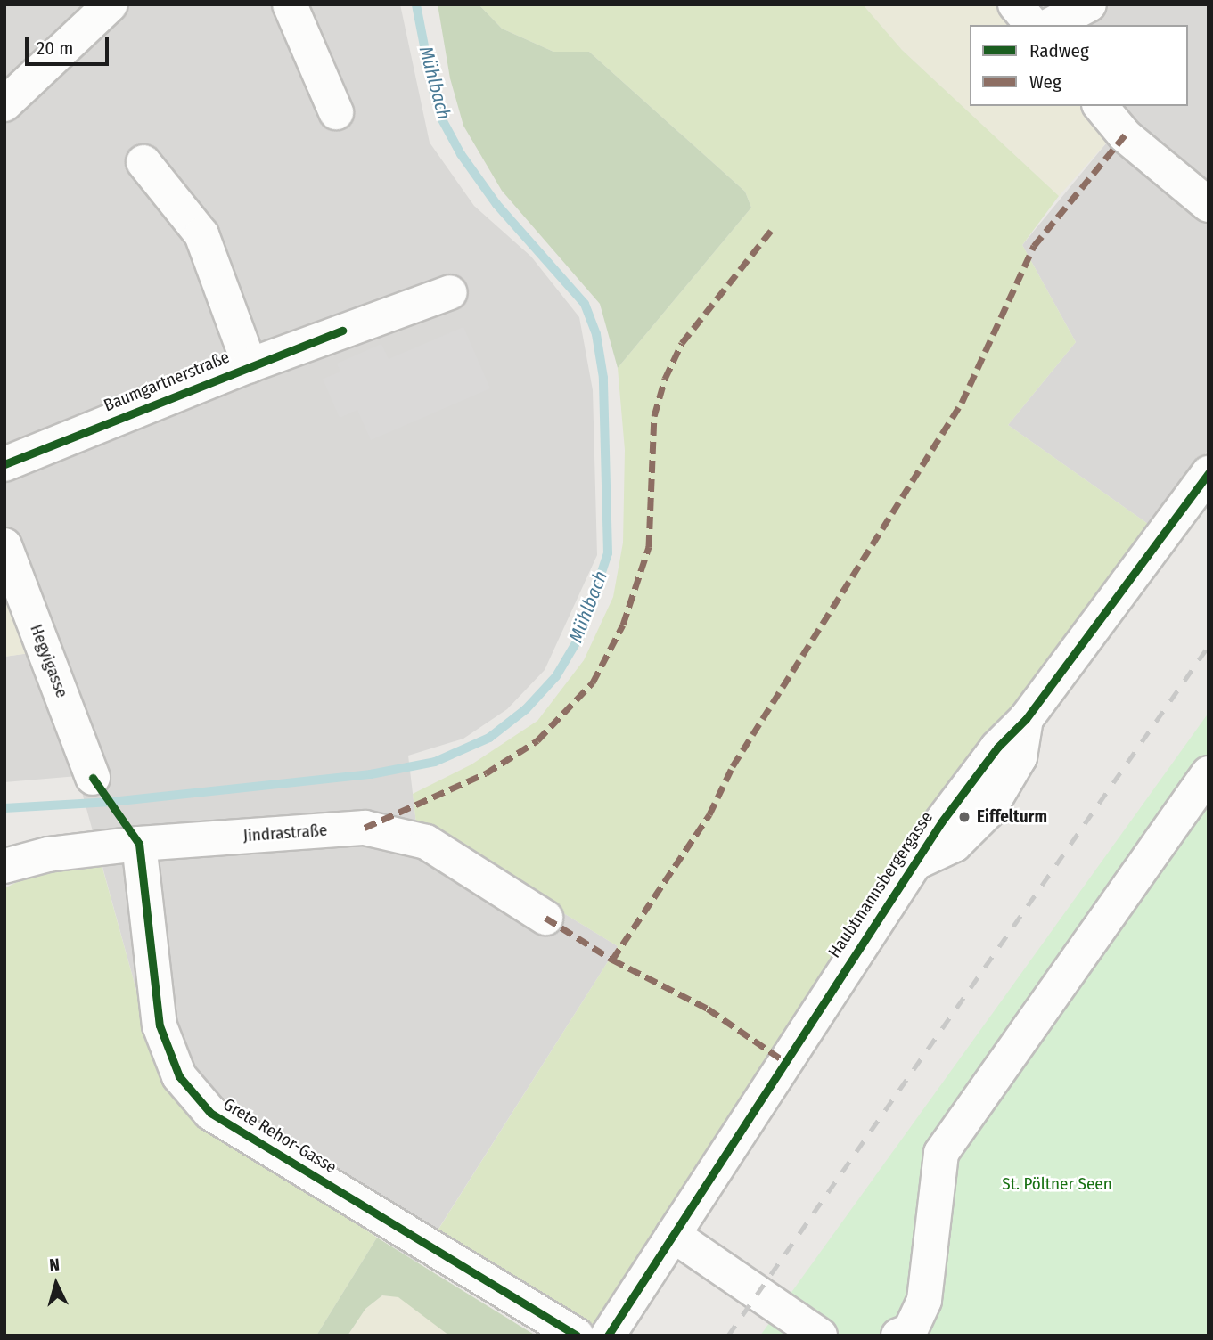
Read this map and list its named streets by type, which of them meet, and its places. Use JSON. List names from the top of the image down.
{
  "streets": {
    "street": [
      "Baumgartnerstraße",
      "Hegyigasse",
      "Jindrastraße",
      "Haubtmannsbergergasse",
      "Grete Rehor-Gasse"
    ]
  },
  "crossings": [
    ["Jindrastraße", "Grete Rehor-Gasse"]
  ],
  "water": ["Mühlbach"],
  "parks": ["St. Pöltner Seen"],
  "places": ["Eiffelturm"],
  "legend": ["Radweg", "Weg"],
  "scale_bar": "20 m",
  "north": "top"
}
